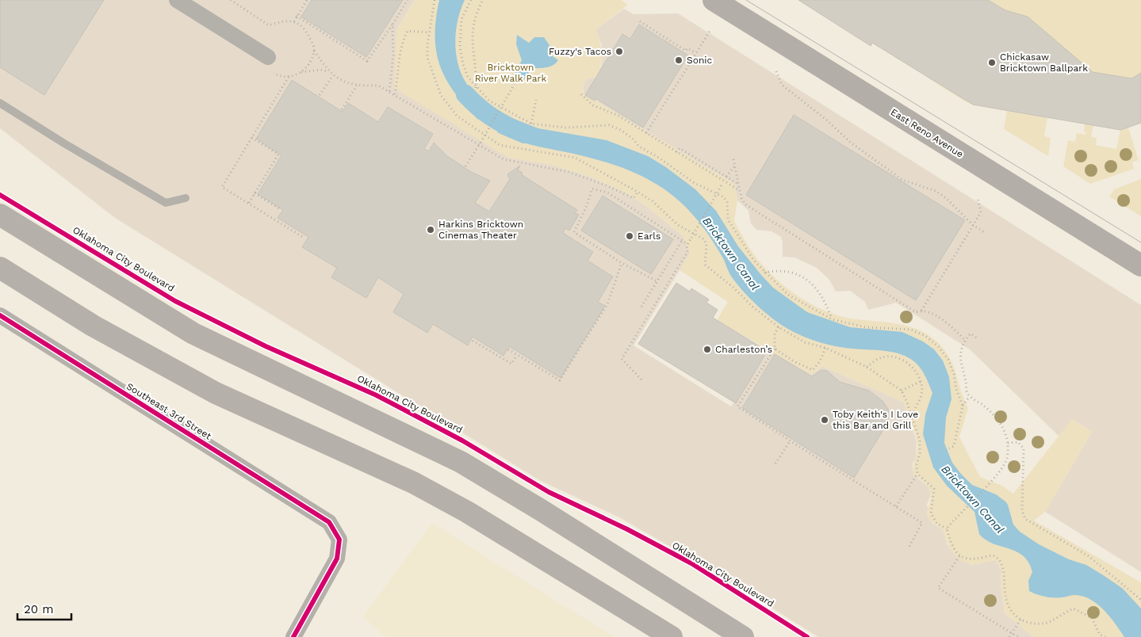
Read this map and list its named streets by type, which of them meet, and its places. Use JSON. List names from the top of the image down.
{
  "streets": {
    "main road": ["East Reno Avenue"],
    "street": ["Southeast 3rd Street"],
    "cycle path": ["Oklahoma City Boulevard"]
  },
  "water": ["Bricktown Canal"],
  "parks": ["Bricktown River Walk Park"],
  "places": [
    "Fuzzy's Tacos",
    "Sonic",
    "Chickasaw Bricktown Ballpark",
    "Harkins Bricktown Cinemas Theater",
    "Earls",
    "Charleston’s",
    "Toby Keith's I Love this Bar and Grill"
  ],
  "scale_bar": "20 m"
}
